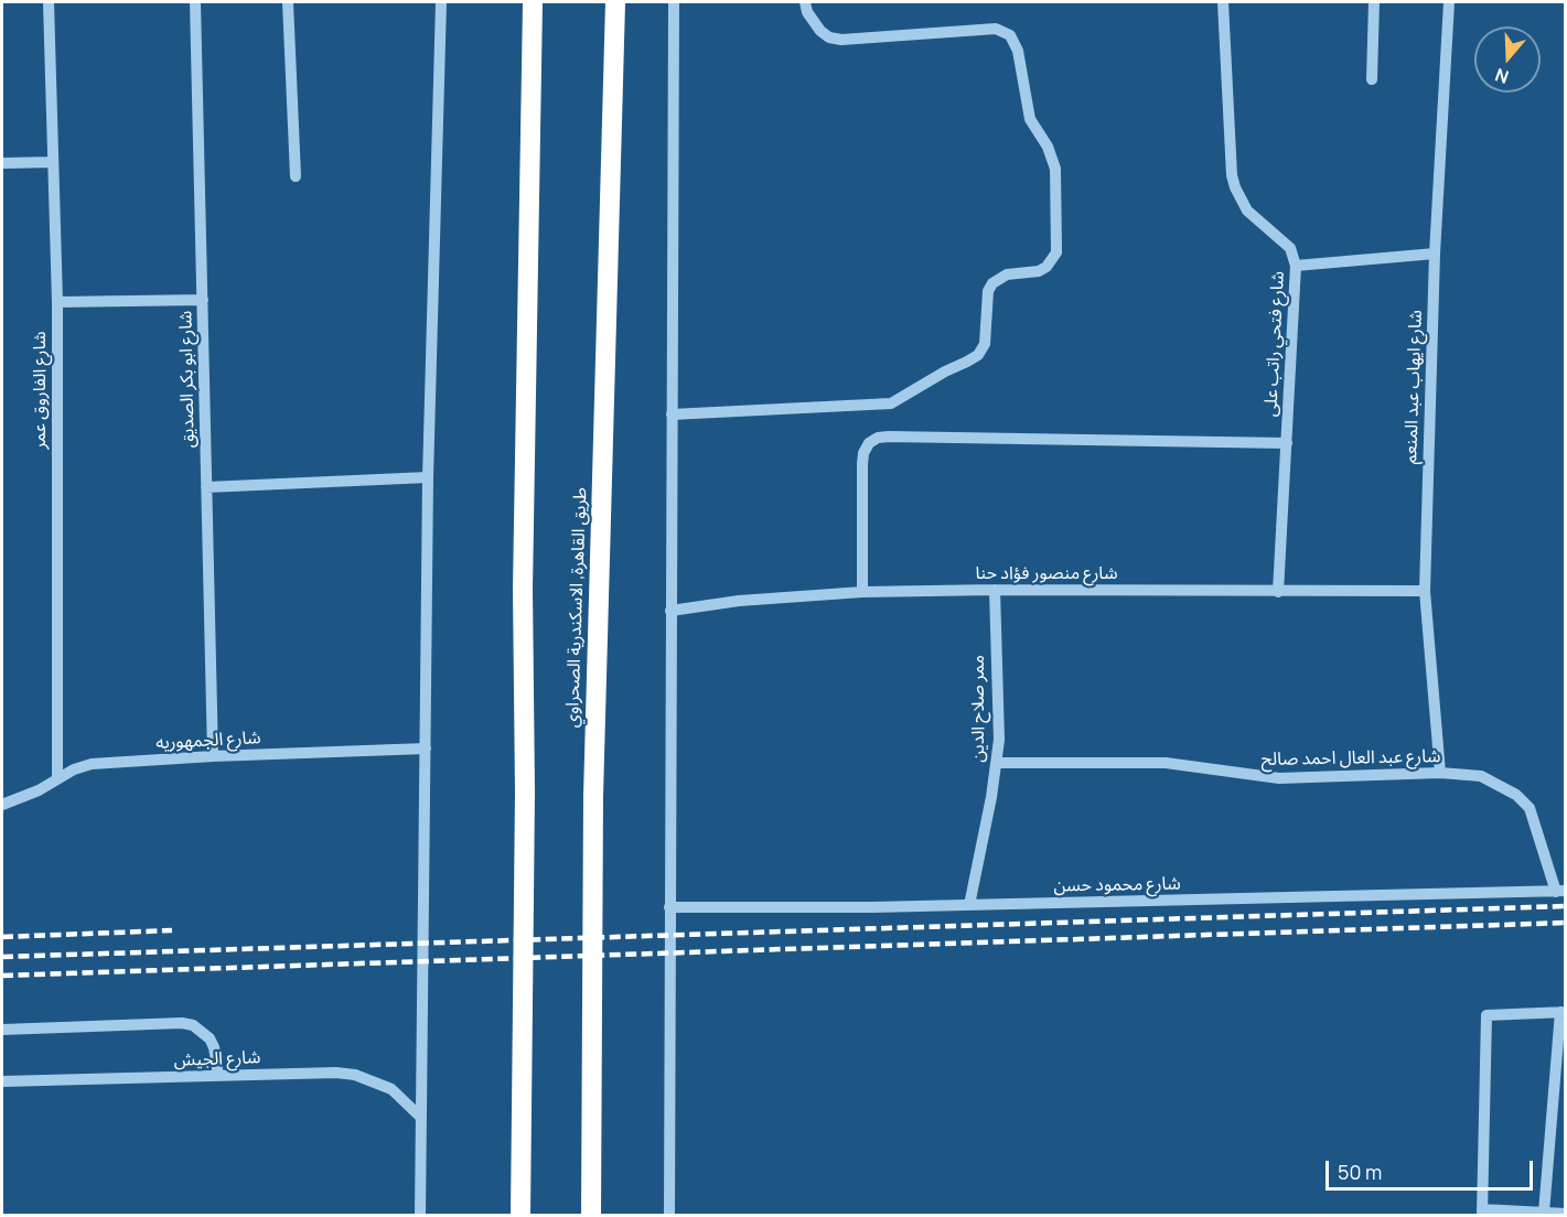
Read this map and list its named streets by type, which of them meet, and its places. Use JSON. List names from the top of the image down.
{
  "streets": {
    "highway": ["طريق القاهرة, الاسكندرية الصحراوي"],
    "street": [
      "شارع فتحي راتب على",
      "شارع ابو بكر الصديق",
      "شارع ايهاب عبد المنعم",
      "شارع الفاروق عمر",
      "شارع منصور فؤاد حنا",
      "ممر صلاح الدين",
      "شارع الجمهوريه",
      "شارع عبد العال احمد صالح",
      "شارع محمود حسن",
      "شارع الجيش"
    ]
  },
  "crossings": [
    ["شارع فتحي راتب على", "شارع منصور فؤاد حنا"],
    ["شارع ابو بكر الصديق", "شارع الجمهوريه"],
    ["شارع ايهاب عبد المنعم", "شارع منصور فؤاد حنا"],
    ["شارع ايهاب عبد المنعم", "شارع عبد العال احمد صالح"],
    ["شارع الفاروق عمر", "شارع الجمهوريه"],
    ["شارع منصور فؤاد حنا", "ممر صلاح الدين"],
    ["ممر صلاح الدين", "شارع عبد العال احمد صالح"],
    ["ممر صلاح الدين", "شارع محمود حسن"],
    ["شارع عبد العال احمد صالح", "شارع محمود حسن"]
  ],
  "scale_bar": "50 m",
  "north": "bottom"
}
